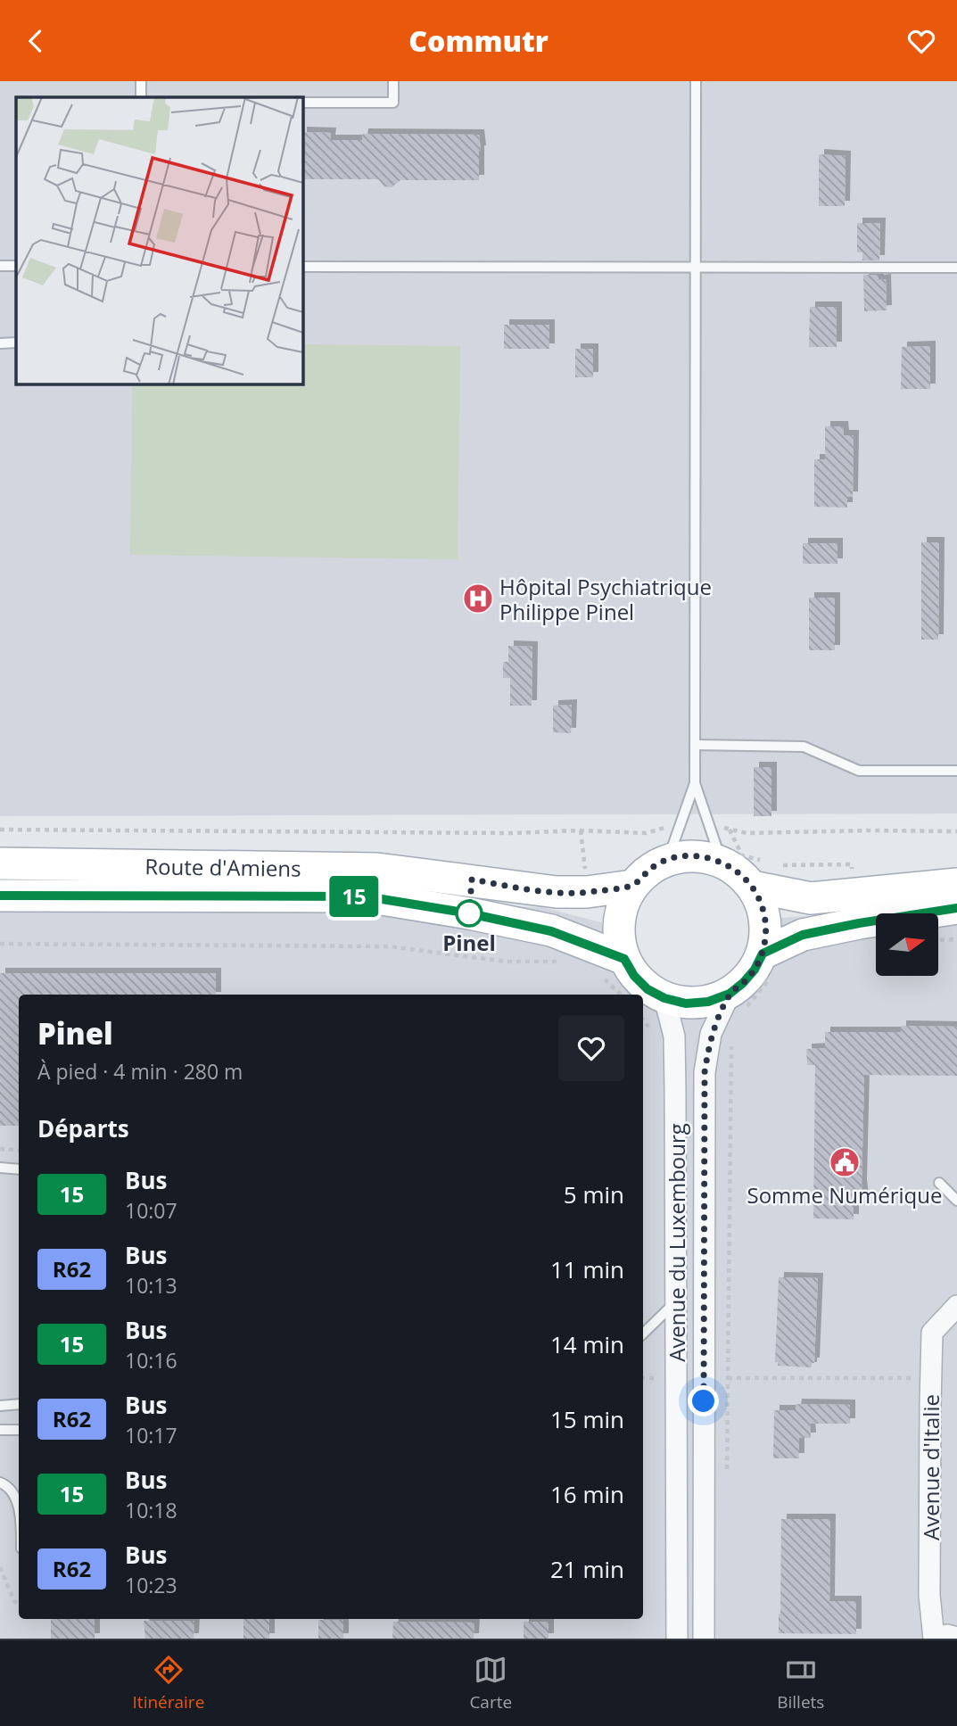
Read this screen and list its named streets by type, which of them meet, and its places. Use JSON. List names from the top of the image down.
{
  "streets": {
    "main road": ["Route d'Amiens"],
    "street": ["Avenue du Luxembourg", "Avenue d'Italie"]
  },
  "crossings": [
    ["Route d'Amiens", "Avenue du Luxembourg"]
  ],
  "places": {
    "hospital": ["Hôpital Psychiatrique Philippe Pinel"],
    "other": ["Pinel"],
    "public building": ["Somme Numérique"]
  },
  "lines": ["bus line 15"],
  "north": "right",
  "page": {
    "header": "Commutr",
    "on_map": "15",
    "heading": [
      ["Pinel", "À pied · 4 min · 280 m"],
      "Départs"
    ],
    "list": [
      {
        "mark": "15",
        "name": "Bus",
        "note": "10:07",
        "value": "5 min"
      },
      {
        "mark": "R62",
        "name": "Bus",
        "note": "10:13",
        "value": "11 min"
      },
      {
        "mark": "15",
        "name": "Bus",
        "note": "10:16",
        "value": "14 min"
      },
      {
        "mark": "R62",
        "name": "Bus",
        "note": "10:17",
        "value": "15 min"
      },
      {
        "mark": "15",
        "name": "Bus",
        "note": "10:18",
        "value": "16 min"
      },
      {
        "mark": "R62",
        "name": "Bus",
        "note": "10:23",
        "value": "21 min"
      }
    ],
    "tabs": ["Itinéraire", "Carte", "Billets"]
  }
}
